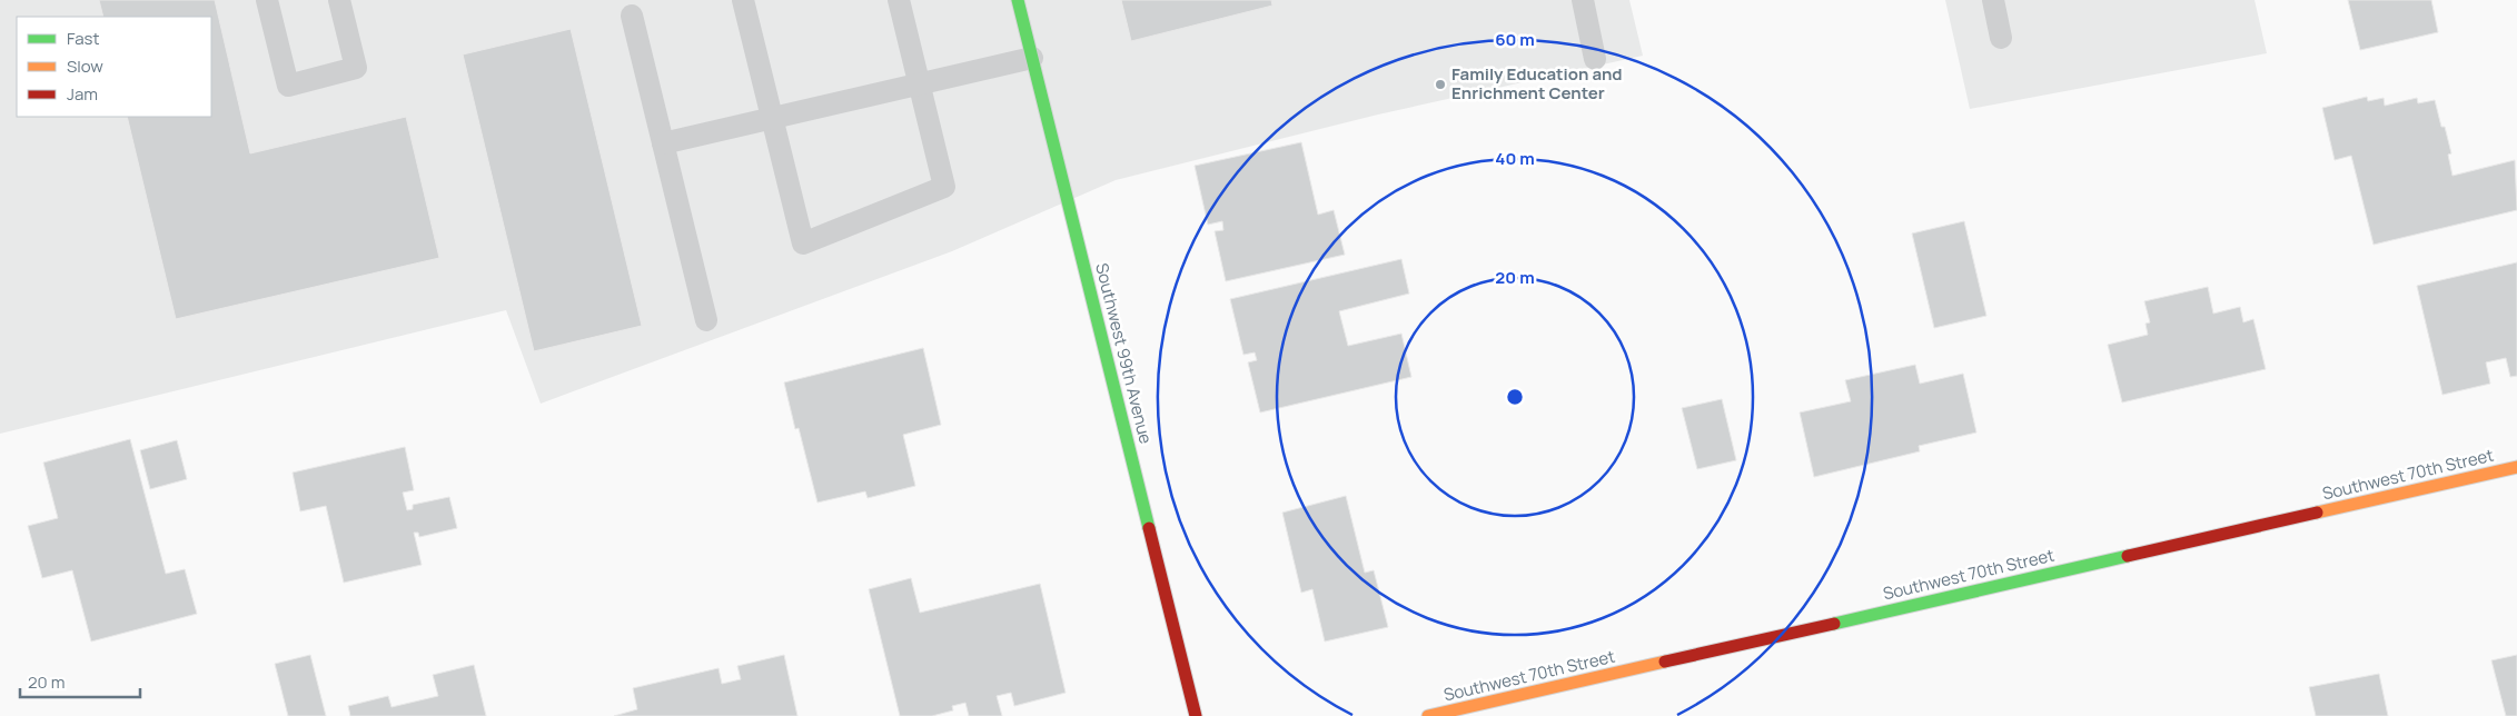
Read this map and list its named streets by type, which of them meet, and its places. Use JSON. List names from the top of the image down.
{
  "streets": {
    "street": ["Southwest 99th Avenue", "Southwest 70th Street"]
  },
  "places": ["Family Education and Enrichment Center"],
  "legend": ["Fast", "Slow", "Jam"],
  "scale_bar": "20 m",
  "rings": ["60 m", "40 m", "20 m"]
}
